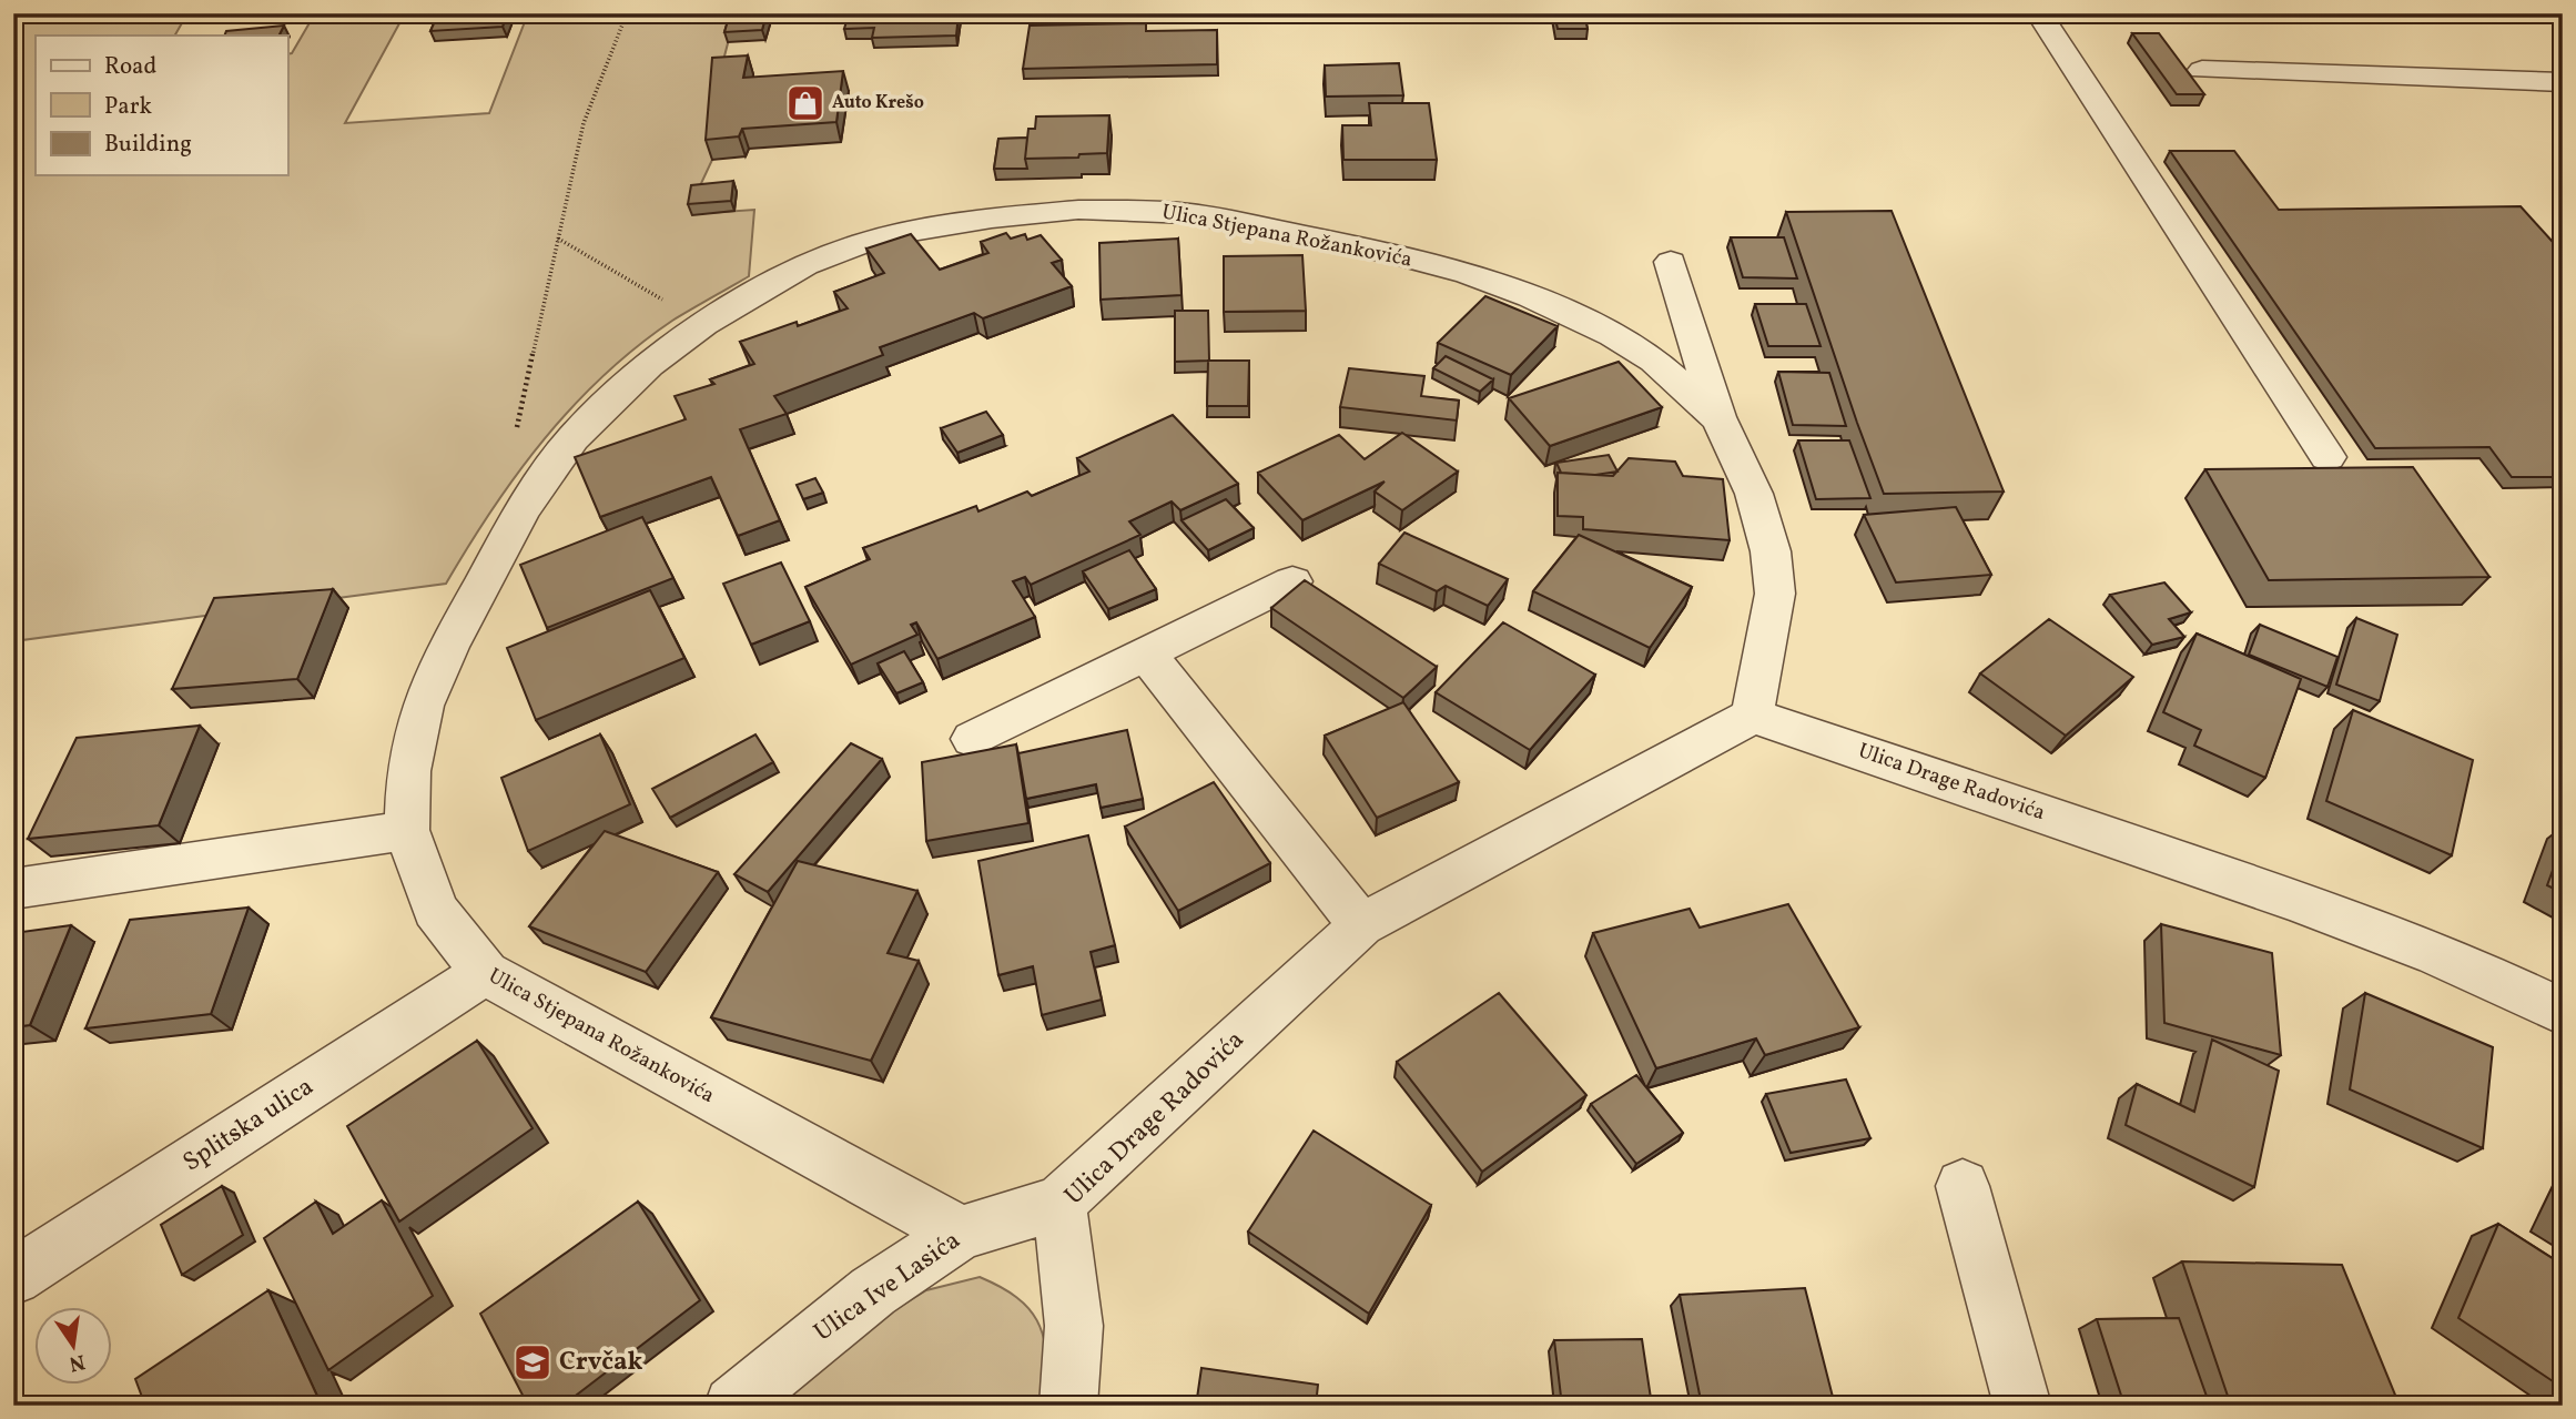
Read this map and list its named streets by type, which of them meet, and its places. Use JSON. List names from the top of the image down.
{
  "streets": {
    "street": [
      "Ulica Stjepana Rožankovića",
      "Ulica Drage Radovića",
      "Splitska ulica",
      "Ulica Ive Lasića"
    ]
  },
  "crossings": [
    ["Ulica Stjepana Rožankovića", "Ulica Drage Radovića"],
    ["Ulica Stjepana Rožankovića", "Splitska ulica"],
    ["Ulica Stjepana Rožankovića", "Ulica Ive Lasića"],
    ["Ulica Drage Radovića", "Ulica Ive Lasića"]
  ],
  "places": {
    "shop": ["Auto Krešo"],
    "school or university": ["Crvčak"]
  },
  "legend": ["Road", "Park", "Building"],
  "north": "bottom"
}
